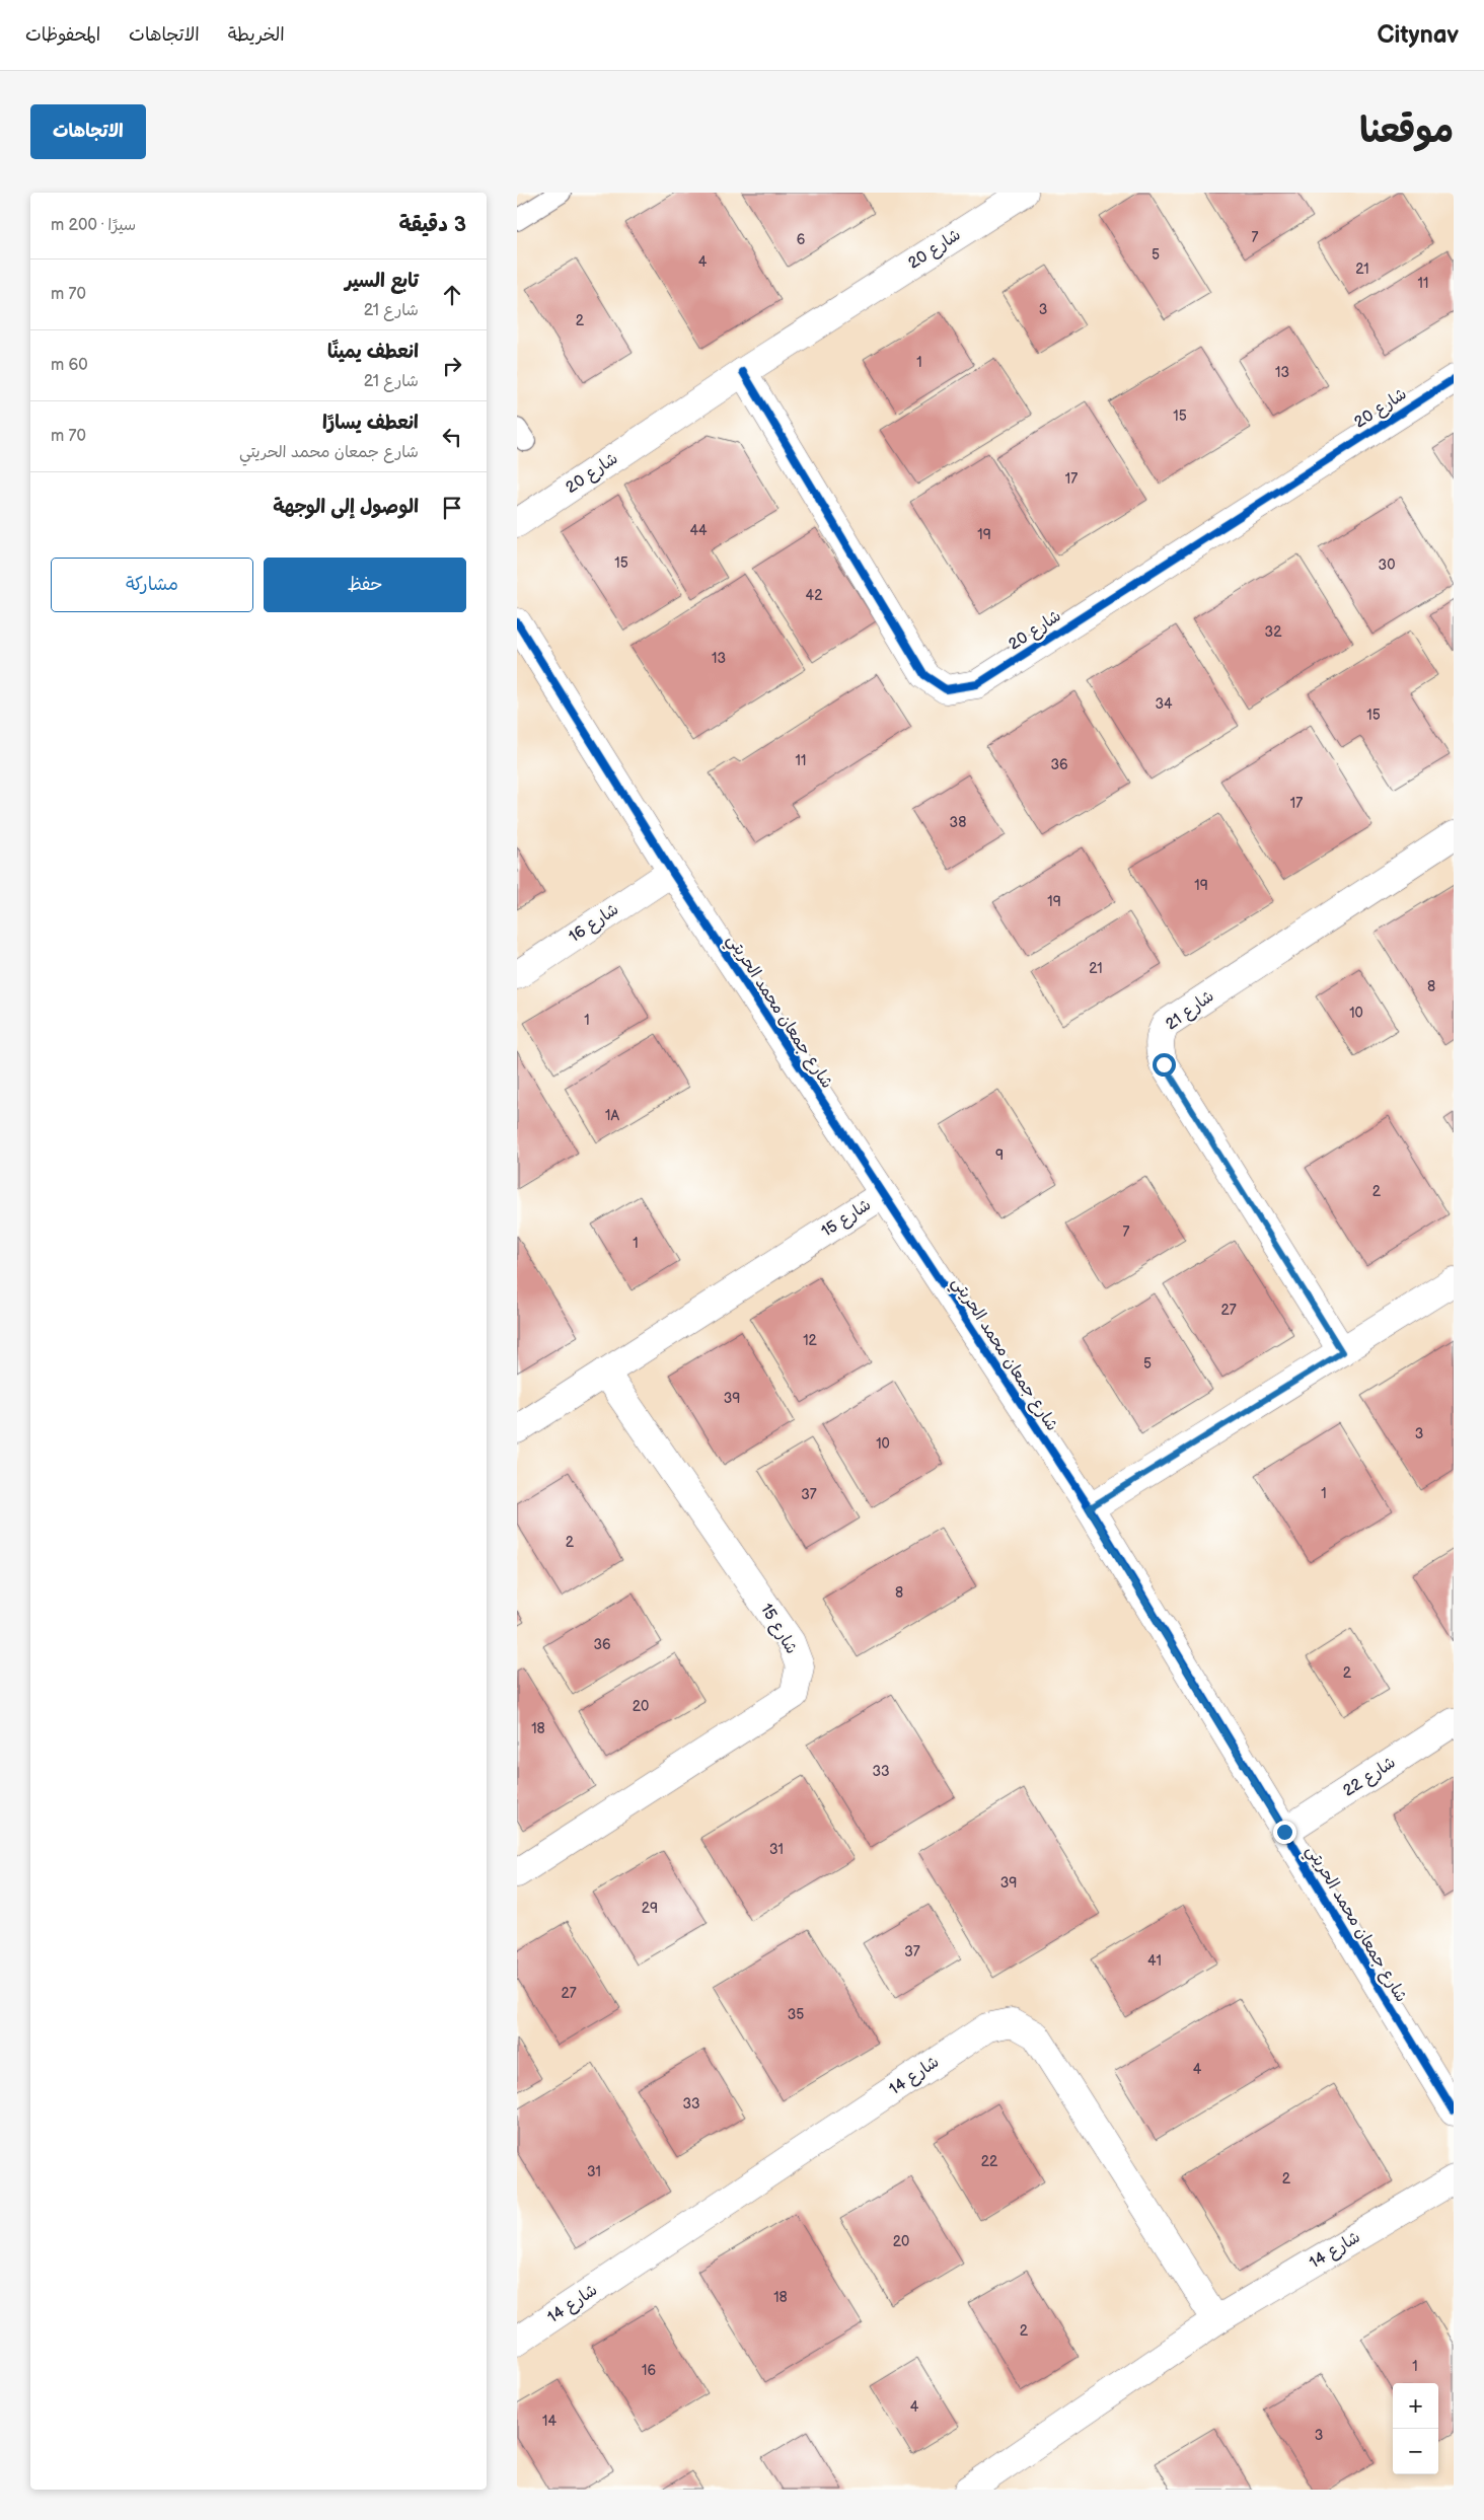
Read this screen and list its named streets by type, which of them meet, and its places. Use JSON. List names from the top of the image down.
{
  "streets": {
    "street": [
      "شارع 20",
      "شارع 16",
      "شارع 21",
      "شارع جمعان محمد الحريتي",
      "شارع 15",
      "شارع 22",
      "شارع 14"
    ]
  },
  "crossings": [
    ["شارع 16", "شارع جمعان محمد الحريتي"],
    ["شارع جمعان محمد الحريتي", "شارع 15"],
    ["شارع جمعان محمد الحريتي", "شارع 22"]
  ],
  "house_numbers": [
    "7",
    "6",
    "5",
    "4",
    "21",
    "11",
    "3",
    "2",
    "1",
    "13",
    "15",
    "17",
    "44",
    "19",
    "15",
    "30",
    "42",
    "32",
    "13",
    "34",
    "15",
    "11",
    "36",
    "17",
    "38",
    "19",
    "19",
    "21",
    "8",
    "10",
    "1",
    "1A",
    "9",
    "2",
    "7",
    "1",
    "27",
    "12",
    "5",
    "39",
    "3",
    "10",
    "1",
    "37",
    "2",
    "8",
    "36",
    "2",
    "20",
    "18",
    "33",
    "31",
    "39",
    "29",
    "37",
    "41",
    "27",
    "35",
    "4",
    "33",
    "22",
    "31",
    "2",
    "20",
    "18",
    "2",
    "1",
    "16",
    "4",
    "14",
    "3"
  ],
  "page": {
    "header": "Citynav",
    "nav": ["الخريطة", "الاتجاهات", "المحفوظات"],
    "title": "موقعنا",
    "buttons": [
      "الاتجاهات",
      ["حفظ", "مشاركة"]
    ],
    "heading": ["3 دقيقة", "سيرًا · 200 m"],
    "list": [
      ["تابع السير", "شارع 21", "70 m"],
      ["انعطف يمينًا", "شارع 21", "60 m"],
      ["انعطف يسارًا", "شارع جمعان محمد الحريتي", "70 m"],
      "الوصول إلى الوجهة"
    ],
    "map_buttons": ["+", "−"]
  }
}
